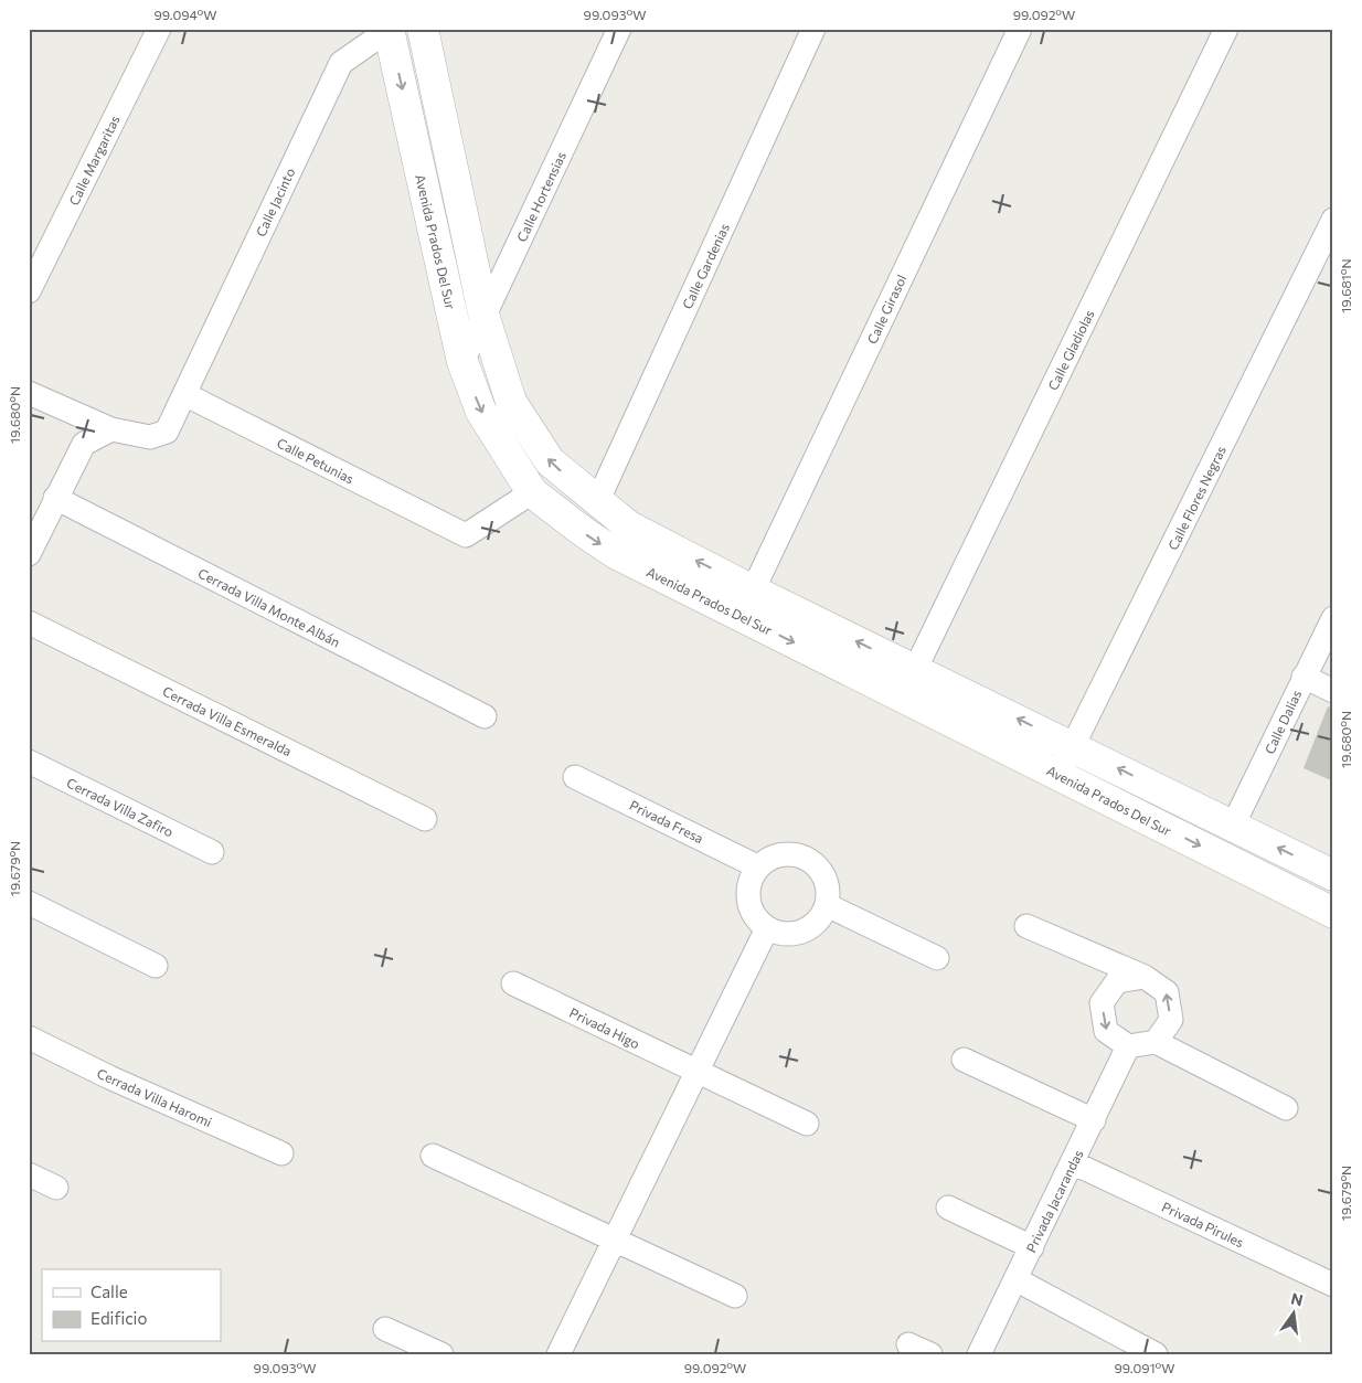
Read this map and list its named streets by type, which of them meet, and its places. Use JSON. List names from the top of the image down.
{
  "streets": {
    "main road": ["Avenida Prados Del Sur"],
    "street": [
      "Calle Margaritas",
      "Calle Hortensias",
      "Calle Jacinto",
      "Calle Gardenias",
      "Calle Girasol",
      "Calle Gladiolas",
      "Calle Petunias",
      "Calle Flores Negras",
      "Cerrada Villa Monte Albán",
      "Cerrada Villa Esmeralda",
      "Calle Dalias",
      "Cerrada Villa Zafiro",
      "Privada Fresa",
      "Privada Higo",
      "Cerrada Villa Haromi",
      "Privada Jacarandas",
      "Privada Pirules"
    ]
  },
  "crossings": [
    ["Calle Hortensias", "Avenida Prados Del Sur"],
    ["Calle Jacinto", "Avenida Prados Del Sur"],
    ["Calle Jacinto", "Calle Petunias"],
    ["Avenida Prados Del Sur", "Calle Gardenias"],
    ["Avenida Prados Del Sur", "Calle Girasol"],
    ["Avenida Prados Del Sur", "Calle Gladiolas"],
    ["Avenida Prados Del Sur", "Calle Petunias"],
    ["Avenida Prados Del Sur", "Calle Flores Negras"],
    ["Avenida Prados Del Sur", "Calle Dalias"],
    ["Privada Jacarandas", "Privada Pirules"]
  ],
  "legend": ["Calle", "Edificio"],
  "north": "top",
  "coordinates": [
    "99.094°W",
    "99.093°W",
    "99.092°W",
    "19.681°N",
    "19.680°N",
    "19.679°N",
    "99.091°W"
  ]
}
